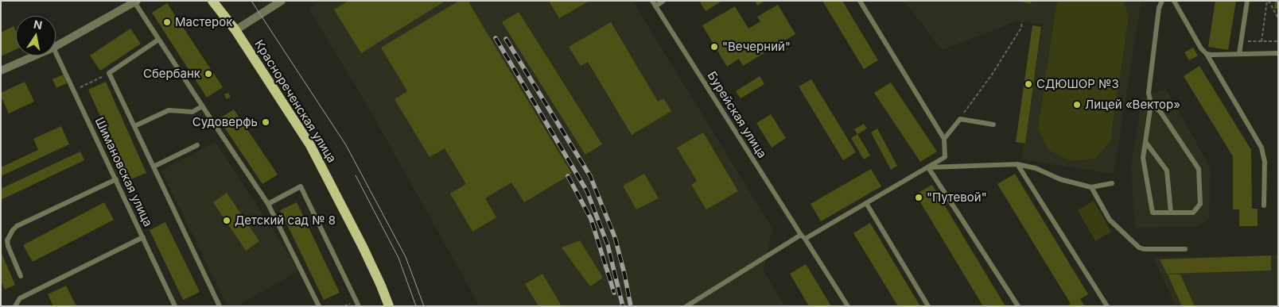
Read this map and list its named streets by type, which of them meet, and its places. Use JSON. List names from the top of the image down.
{
  "streets": {
    "main road": ["Краснореченская улица"],
    "lane": ["Бурейская улица", "Шимановская улица"]
  },
  "places": [
    "Мастерок",
    "\"Вечерний\"",
    "Сбербанк",
    "СДЮШОР №3",
    "Лицей «Вектор»",
    "Судоверфь",
    "\"Путевой\"",
    "Детский сад № 8"
  ],
  "north": "top"
}
